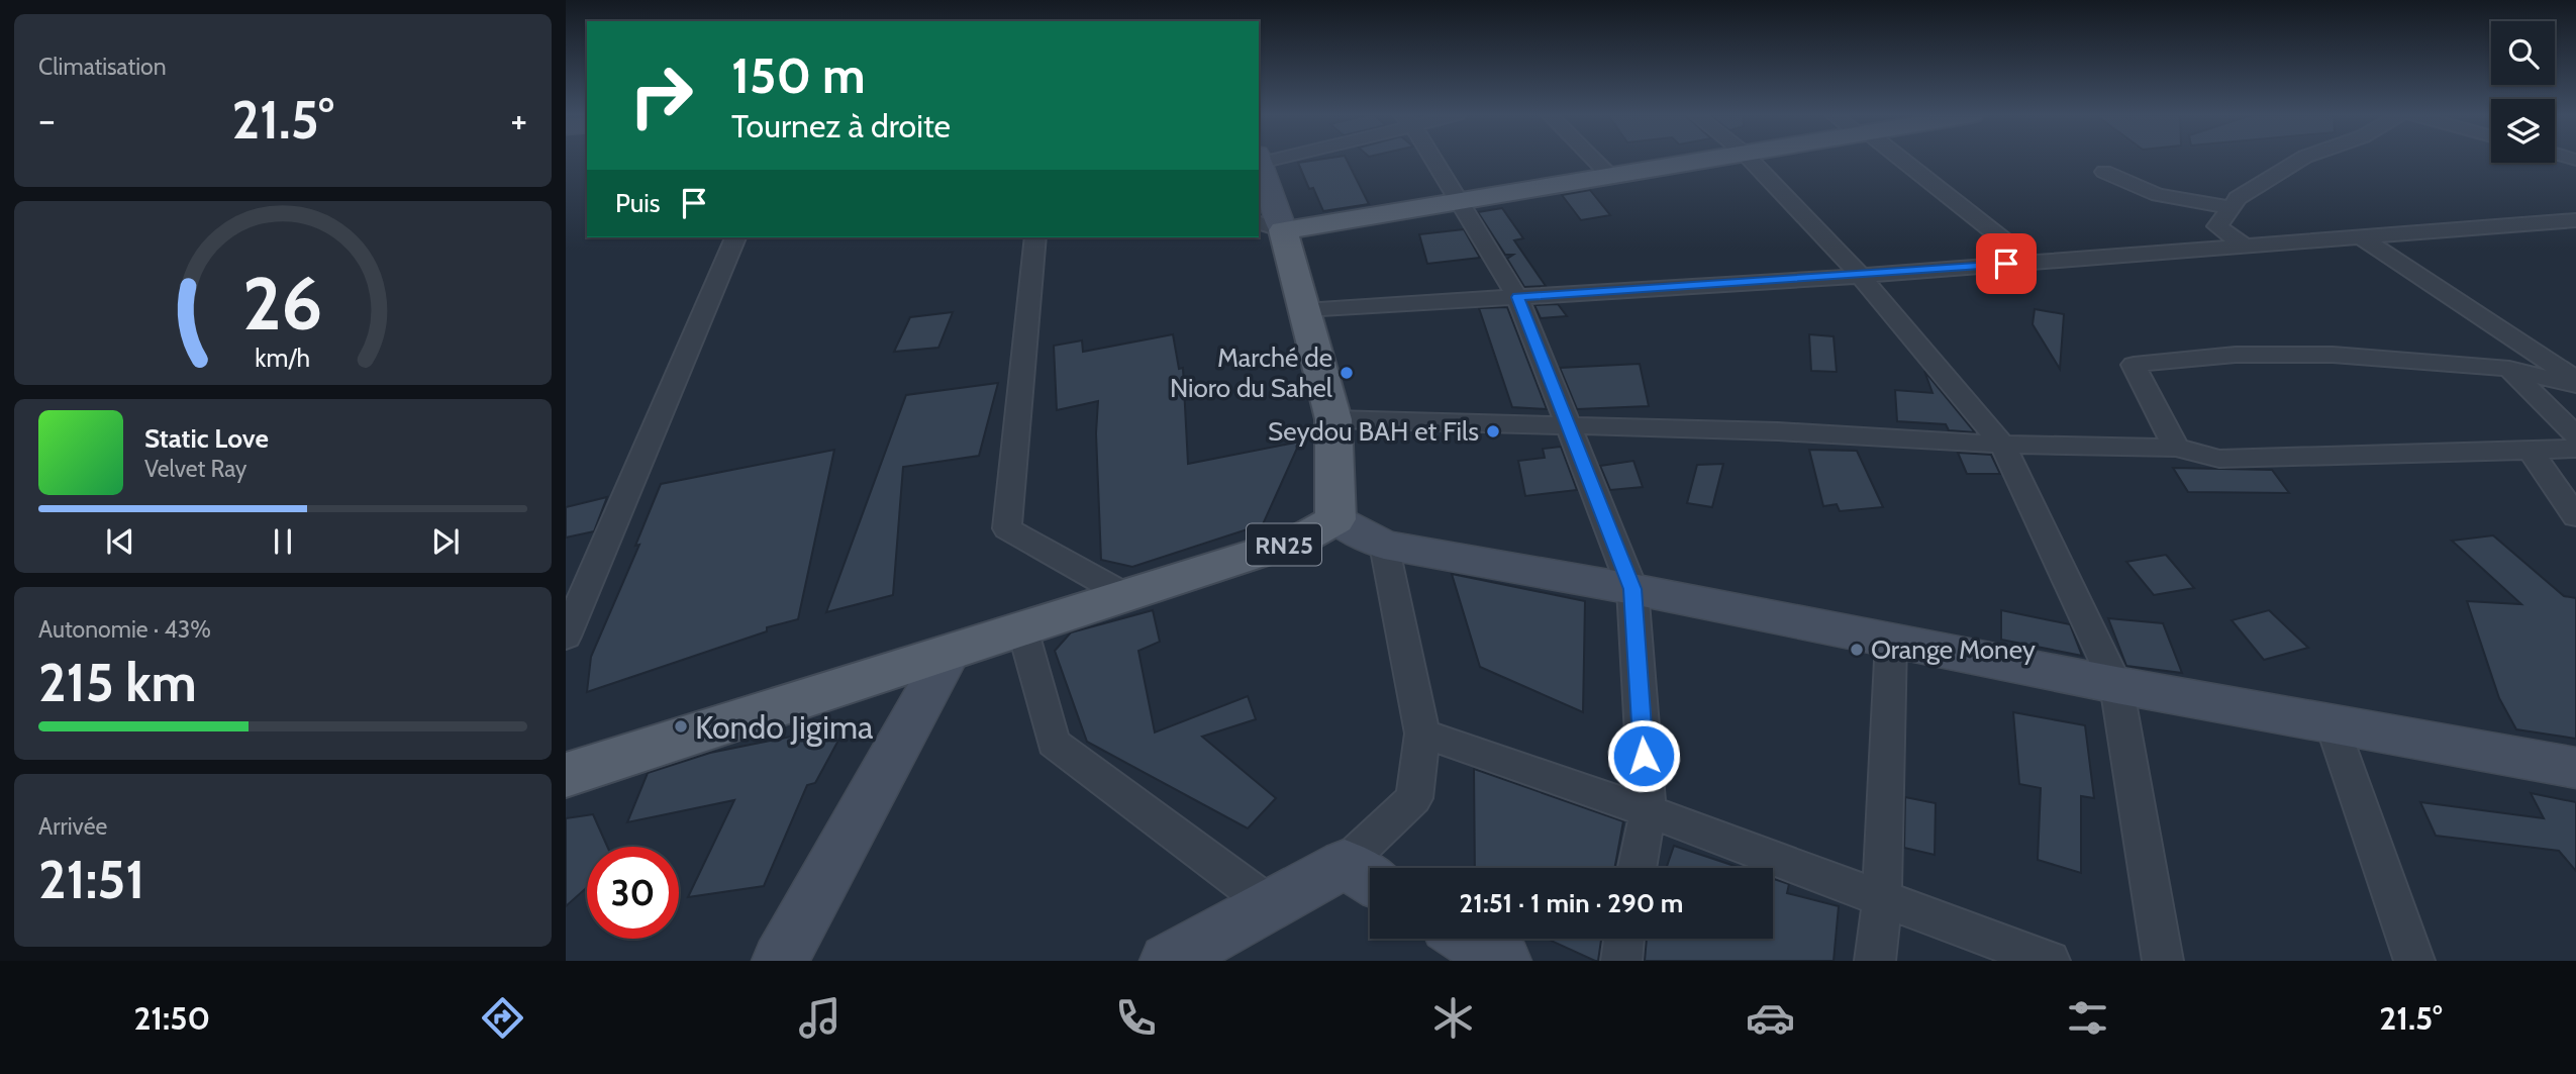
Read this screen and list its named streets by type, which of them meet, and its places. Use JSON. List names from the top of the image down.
{
  "streets": {
    "main road": ["RN25"]
  },
  "places": [
    "Marché de Nioro du Sahel",
    "Seydou BAH et Fils",
    "Orange Money",
    "Kondo Jigima"
  ],
  "page": {
    "tile": [
      "Climatisation",
      ["Autonomie · 43%", "215 km"],
      ["Arrivée", "21:51"]
    ],
    "turn": ["150 m", "Tournez à droite"],
    "heat": ["−", "21.5°", "+"],
    "then": "Puis",
    "song": ["Static Love", "Velvet Ray"],
    "limit": "30",
    "trip": "21:51 · 1 min · 290 m",
    "tabs": ["21:50", "21.5°"],
    "gauge": ["26", "km/h"]
  }
}
